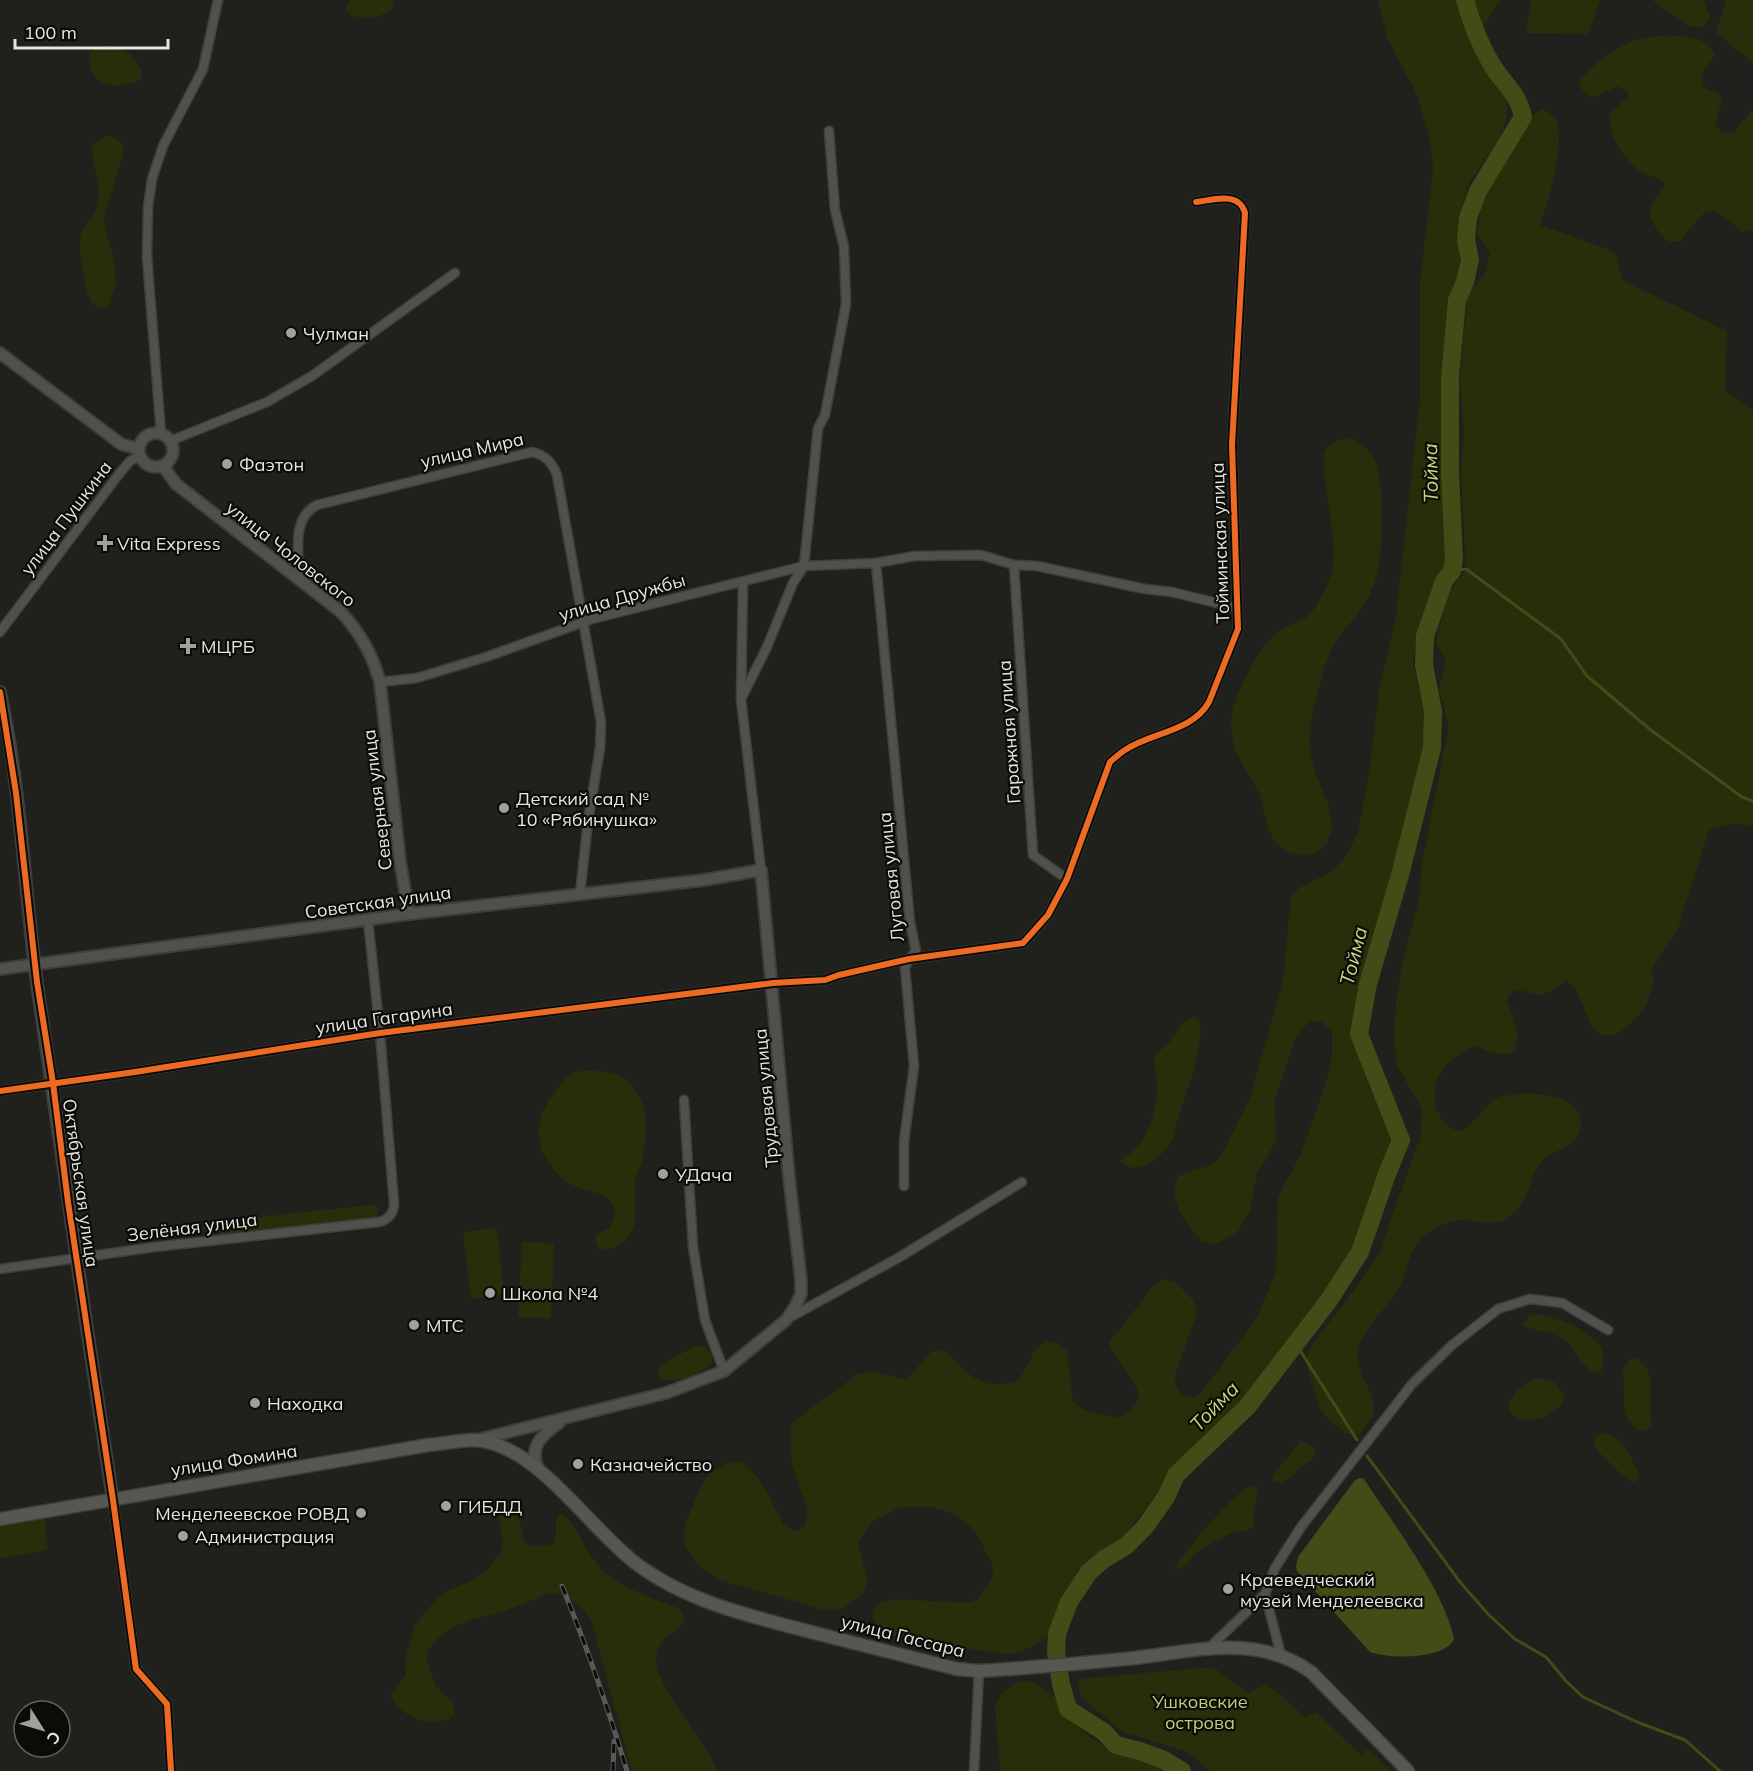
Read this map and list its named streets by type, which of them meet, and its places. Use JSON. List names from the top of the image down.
{
  "streets": {
    "main road": ["улица Фомина", "улица Гассара"],
    "street": [
      "улица Мира",
      "улица Пушкина",
      "Тойминская улица",
      "улица Чоловского",
      "улица Дружбы",
      "Гаражная улица",
      "Северная улица",
      "Луговая улица",
      "Советская улица",
      "улица Гагарина",
      "Трудовая улица",
      "Октябрьская улица",
      "Зелёная улица"
    ]
  },
  "crossings": [
    ["улица Мира", "улица Чоловского"],
    ["улица Мира", "улица Дружбы"],
    ["улица Мира", "Советская улица"],
    ["улица Пушкина", "улица Чоловского"],
    ["Тойминская улица", "улица Дружбы"],
    ["Тойминская улица", "Гаражная улица"],
    ["Тойминская улица", "Луговая улица"],
    ["Тойминская улица", "улица Гагарина"],
    ["улица Чоловского", "улица Дружбы"],
    ["улица Чоловского", "Северная улица"],
    ["улица Дружбы", "Гаражная улица"],
    ["улица Дружбы", "Северная улица"],
    ["улица Дружбы", "Луговая улица"],
    ["Северная улица", "Советская улица"],
    ["Луговая улица", "улица Гагарина"],
    ["Советская улица", "Трудовая улица"],
    ["Советская улица", "Октябрьская улица"],
    ["улица Гагарина", "Трудовая улица"],
    ["улица Гагарина", "Октябрьская улица"],
    ["улица Гагарина", "Зелёная улица"],
    ["Октябрьская улица", "Зелёная улица"],
    ["Октябрьская улица", "улица Фомина"],
    ["улица Фомина", "улица Гассара"]
  ],
  "water": ["Тойма"],
  "parks": ["Ушковские острова"],
  "places": {
    "other": [
      "Чулман",
      "Фаэтон",
      "Детский сад № 10 «Рябинушка»",
      "УДача",
      "Школа №4",
      "МТС",
      "Находка",
      "Казначейство",
      "ГИБДД",
      "Менделеевское РОВД",
      "Администрация",
      "Краеведческий музей Менделеевска"
    ],
    "health": ["Vita Express", "МЦРБ"]
  },
  "scale_bar": "100 m",
  "north": "bottom right"
}
